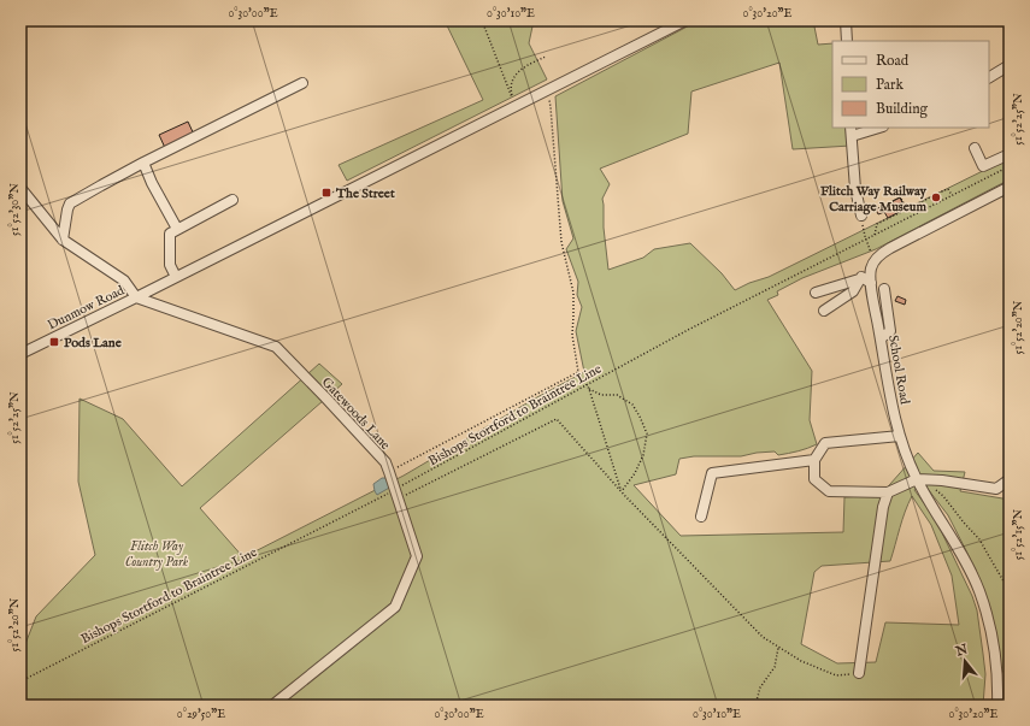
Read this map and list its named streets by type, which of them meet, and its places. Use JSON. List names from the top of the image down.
{
  "streets": {
    "street": ["Dunmow Road", "School Road", "Gatewoods Lane"],
    "path": ["Bishops Stortford to Braintree Line"]
  },
  "crossings": [
    ["Dunmow Road", "Gatewoods Lane"],
    ["Gatewoods Lane", "Bishops Stortford to Braintree Line"]
  ],
  "parks": ["Flitch Way Country Park"],
  "places": {
    "transit": ["The Street", "Pods Lane"],
    "other": ["Flitch Way Railway Carriage Museum"]
  },
  "legend": ["Road", "Park", "Building"],
  "north": "top",
  "coordinates": [
    "0°30'00\"E",
    "0°30'10\"E",
    "0°30'20\"E",
    "51°52'25\"N",
    "51°52'30\"N",
    "51°52'20\"N",
    "51°52'15\"N",
    "0°29'50\"E"
  ]
}
